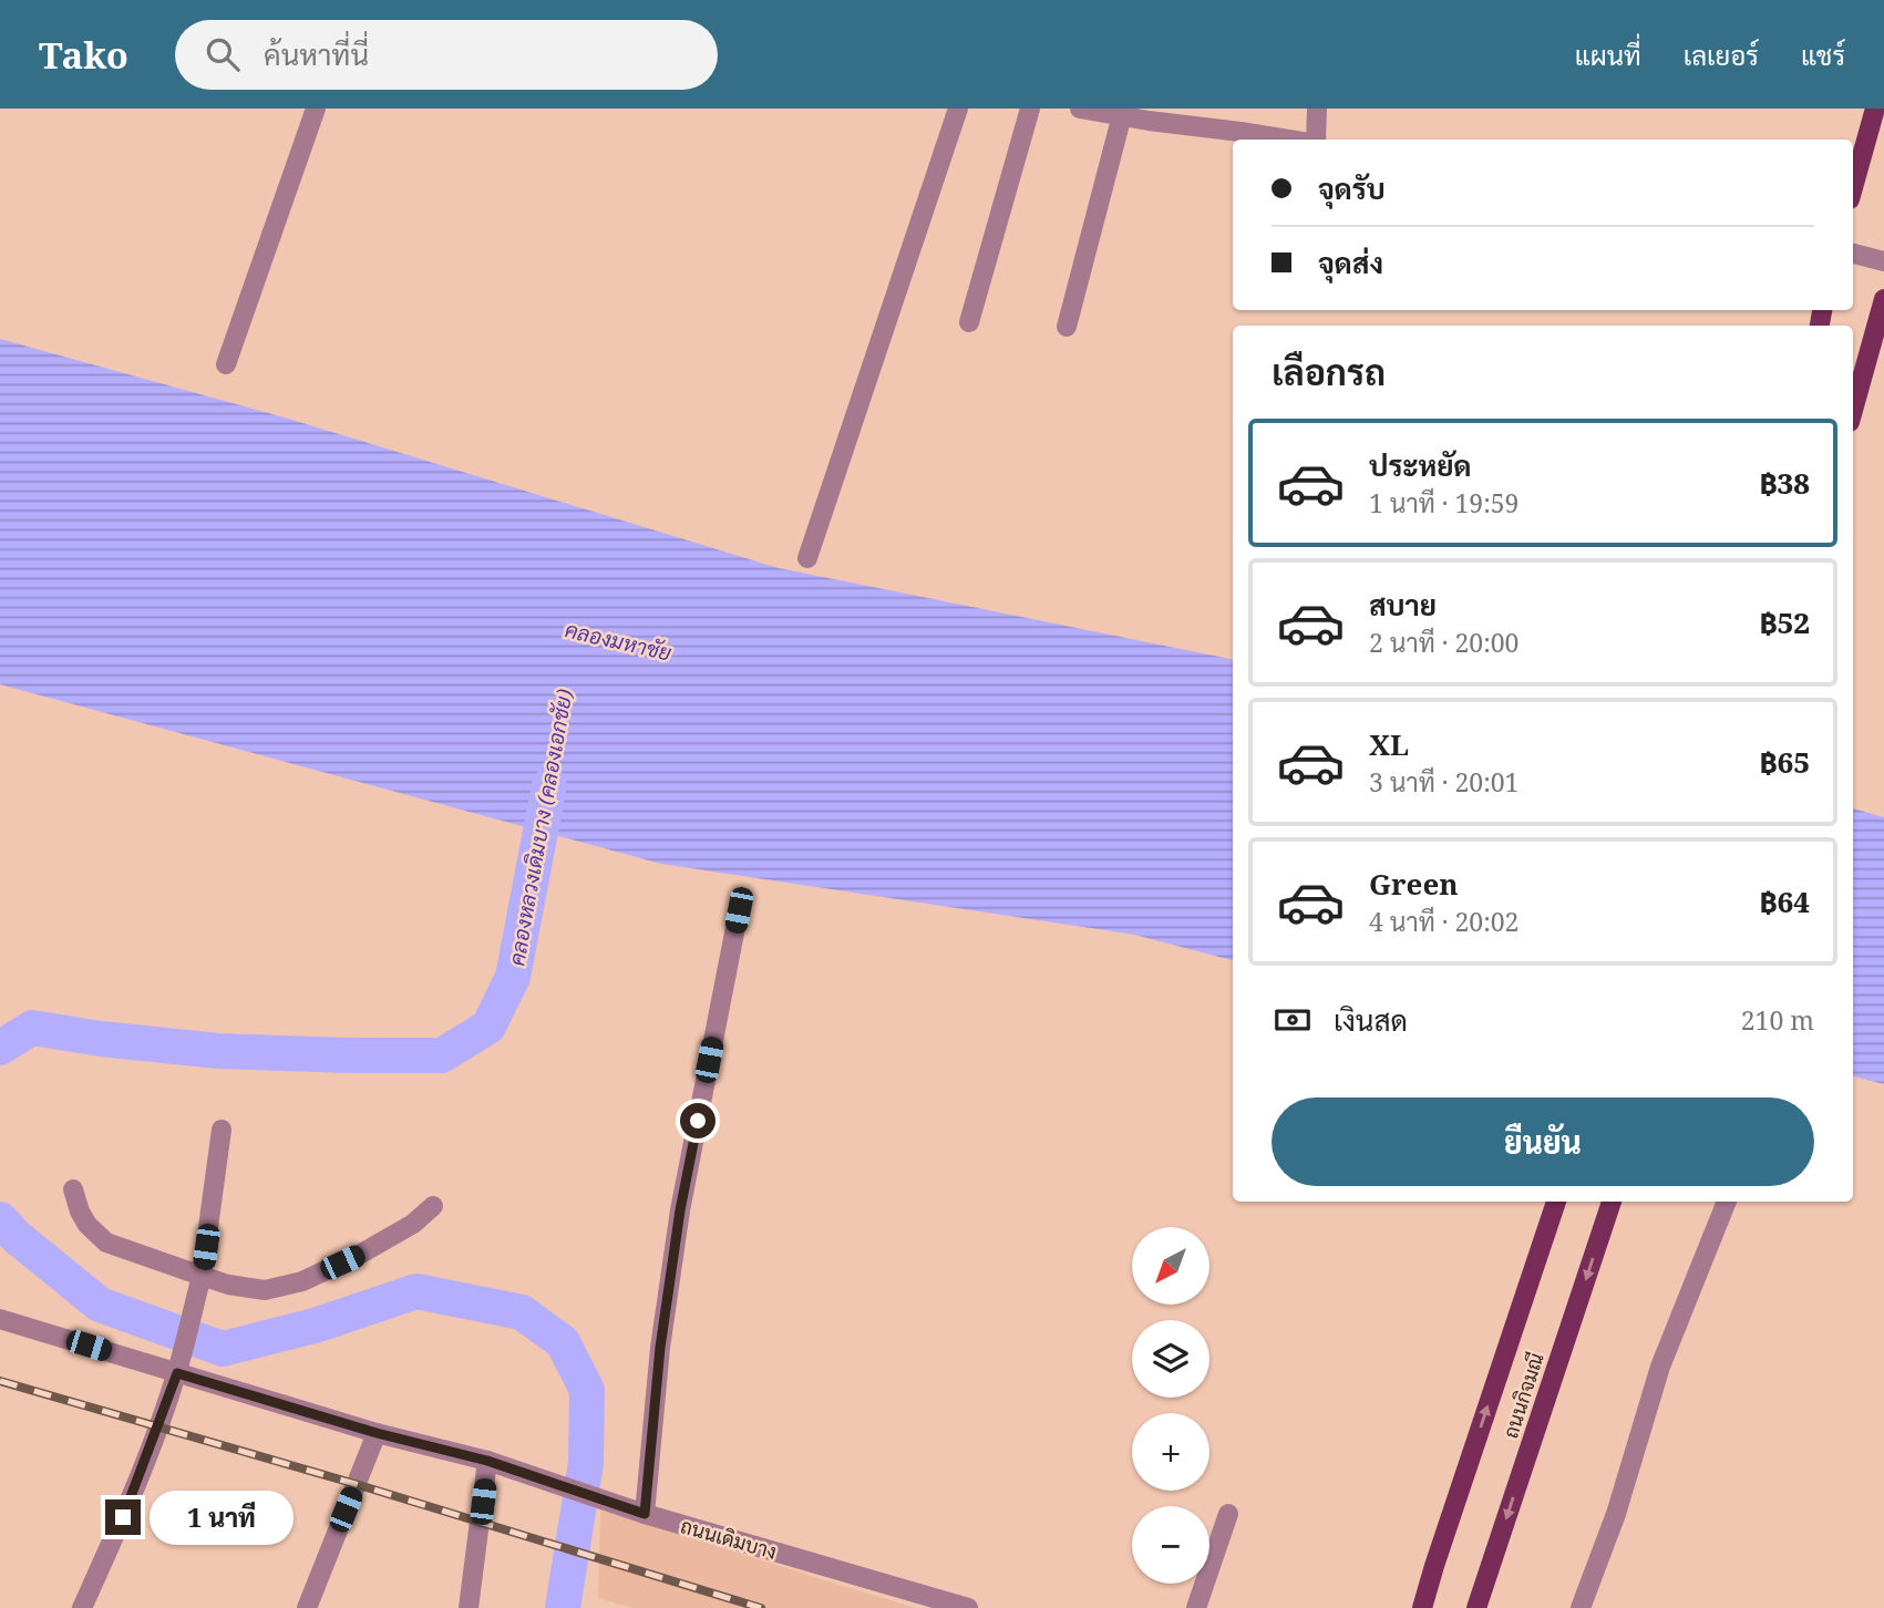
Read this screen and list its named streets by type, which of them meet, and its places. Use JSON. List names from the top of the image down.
{
  "streets": {
    "main road": ["ถนนกิจมณี"],
    "street": ["ถนนเดิมบาง"]
  },
  "water": ["คลองมหาชัย", "คลองหลวงเดิมบาง (คลองเอกชัย)"],
  "north": "bottom left",
  "page": {
    "header": "Tako",
    "search": "ค้นหาที่นี่",
    "nav": ["แผนที่", "เลเยอร์", "แชร์"],
    "banner": ["จุดรับ", "จุดส่ง"],
    "heading": "เลือกรถ",
    "list": [
      {
        "name": "ประหยัด",
        "note": "1 นาที · 19:59",
        "value": "฿38"
      },
      {
        "name": "สบาย",
        "note": "2 นาที · 20:00",
        "value": "฿52"
      },
      {
        "name": "XL",
        "note": "3 นาที · 20:01",
        "value": "฿65"
      },
      {
        "name": "Green",
        "note": "4 นาที · 20:02",
        "value": "฿64"
      }
    ],
    "pay": ["เงินสด", "210 m"],
    "buttons": "ยืนยัน",
    "map_buttons": ["+", "−"],
    "bubble": "1 นาที"
  }
}
